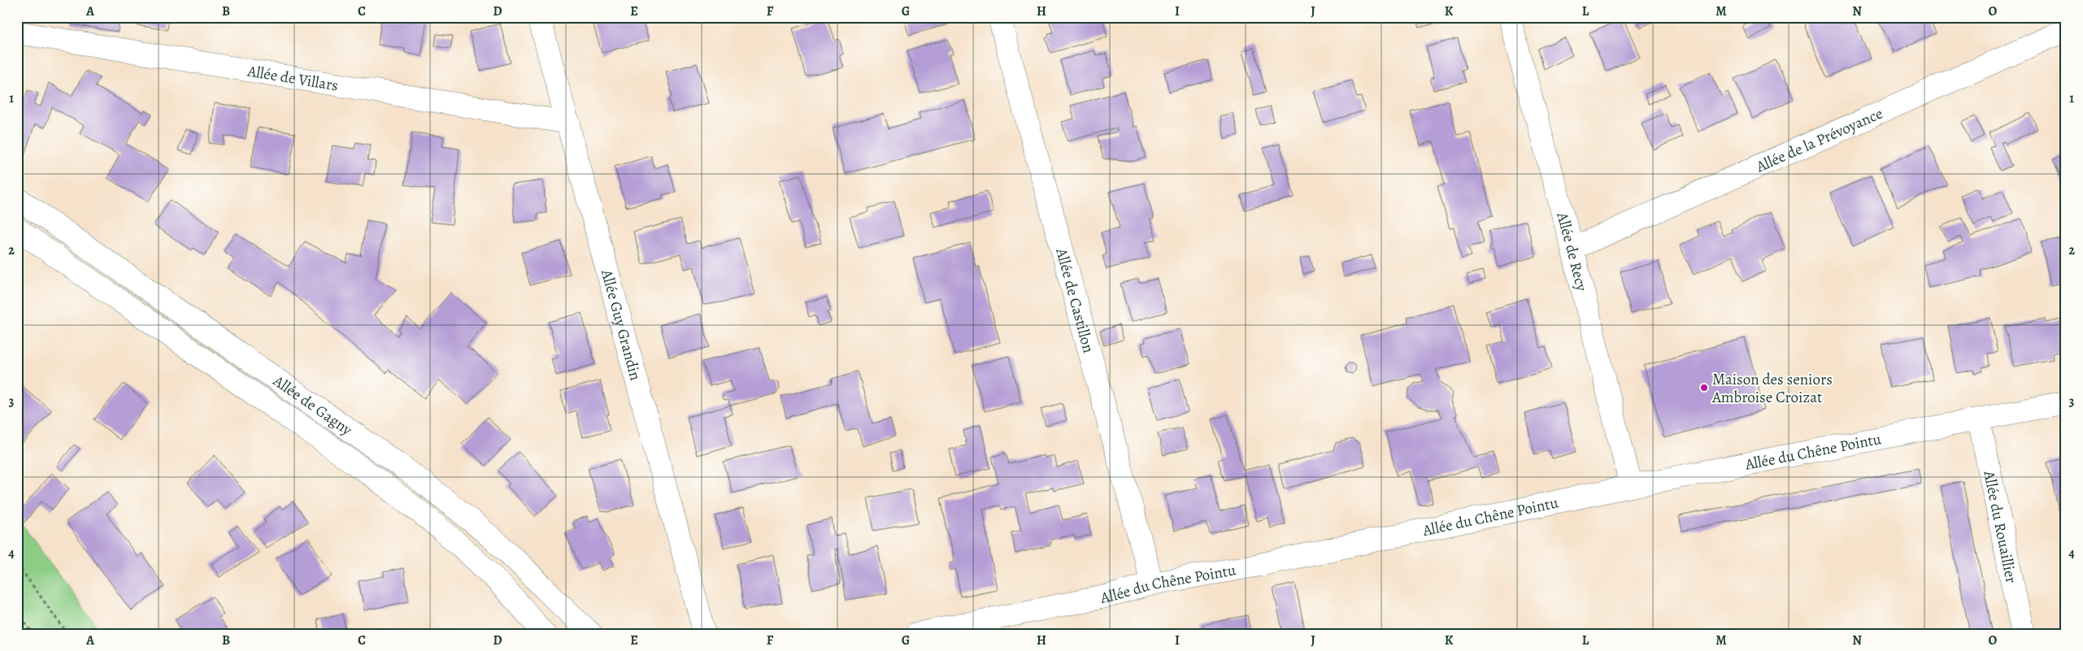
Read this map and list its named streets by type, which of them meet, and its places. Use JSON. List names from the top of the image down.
{
  "streets": {
    "street": [
      "Allée de Villars",
      "Allée de la Prévoyance",
      "Allée de Recy",
      "Allée de Castillon",
      "Allée Guy Grandin",
      "Allée de Gagny",
      "Allée du Chêne Pointu",
      "Allée du Rouaillier"
    ]
  },
  "crossings": [
    ["Allée de Villars", "Allée Guy Grandin"],
    ["Allée de la Prévoyance", "Allée de Recy"],
    ["Allée de Recy", "Allée du Chêne Pointu"],
    ["Allée de Castillon", "Allée du Chêne Pointu"],
    ["Allée du Chêne Pointu", "Allée du Rouaillier"]
  ],
  "places": ["Maison des seniors Ambroise Croizat"],
  "grid": {
    "columns": [
      "A",
      "B",
      "C",
      "D",
      "E",
      "F",
      "G",
      "H",
      "I",
      "J",
      "K",
      "L",
      "M",
      "N",
      "O"
    ],
    "rows": [
      "1",
      "2",
      "3",
      "4"
    ]
  }
}
